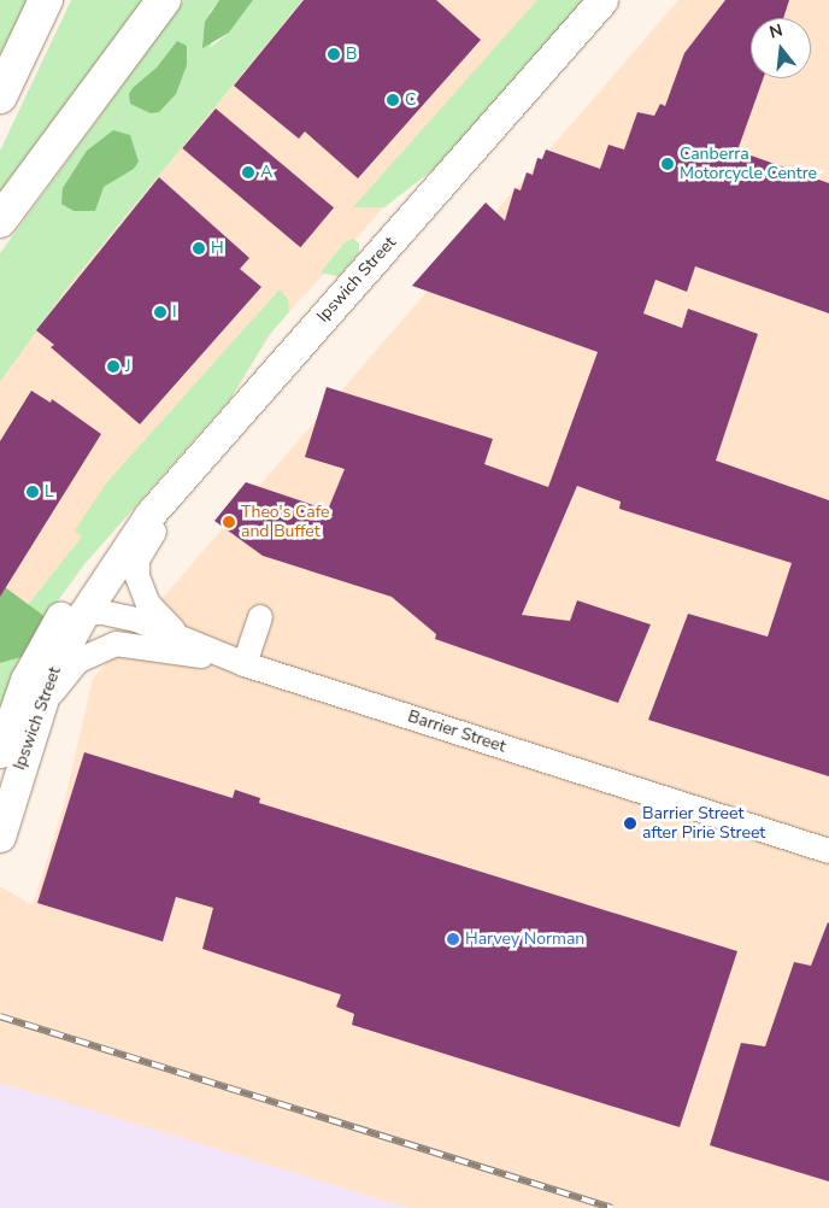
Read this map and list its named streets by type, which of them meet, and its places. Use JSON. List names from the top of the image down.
{
  "streets": {
    "main road": ["Ipswich Street"],
    "street": ["Barrier Street"]
  },
  "crossings": [
    ["Ipswich Street", "Barrier Street"]
  ],
  "places": [
    "B",
    "C",
    "Canberra Motorcycle Centre",
    "A",
    "H",
    "I",
    "J",
    "L",
    "Theo's Cafe and Buffet",
    "Barrier Street after Pirie Street",
    "Harvey Norman"
  ],
  "north": "top"
}
